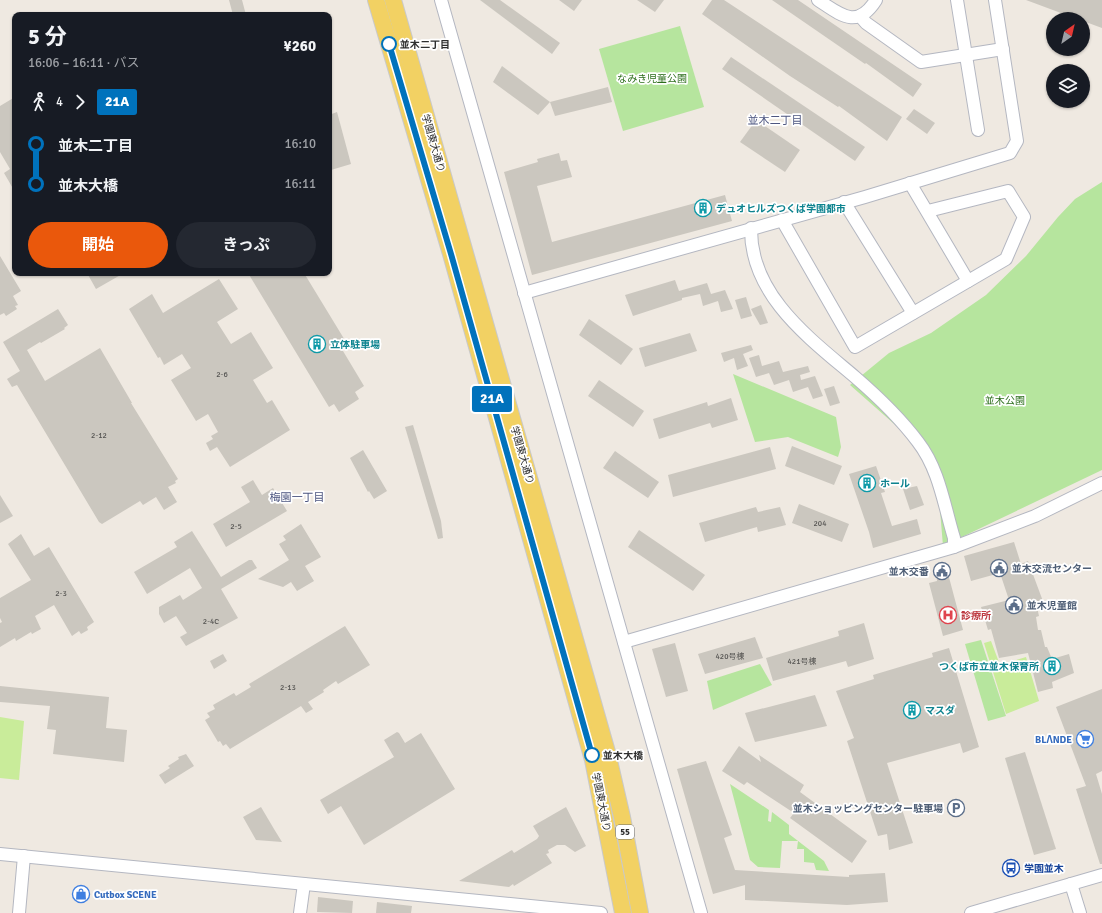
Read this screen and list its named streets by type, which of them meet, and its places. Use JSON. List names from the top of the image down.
{
  "streets": {
    "main road": ["学園東大通り", "55"]
  },
  "districts": ["並木二丁目", "梅園一丁目"],
  "parks": ["なみき児童公園", "並木公園"],
  "places": {
    "other": ["並木二丁目", "並木大橋"],
    "building": [
      "デュオヒルズつくば学園都市",
      "立体駐車場",
      "ホール",
      "つくば市立並木保育所",
      "マスダ"
    ],
    "public building": ["並木交流センター", "並木交番", "並木児童館"],
    "hospital": ["診療所"],
    "supermarket": ["BLΛNDE"],
    "parking": ["並木ショッピングセンター駐車場"],
    "bus stop": ["学園並木"],
    "shop": ["Cutbox SCENE"]
  },
  "lines": ["bus line 21A"],
  "house_numbers": [
    "2-6",
    "2-12",
    "204",
    "2-5",
    "2-3",
    "2-4C",
    "420号棟",
    "421号棟",
    "2-13"
  ],
  "north": "top right",
  "page": {
    "on_map": "21A",
    "heading": ["5 分", "16:06 – 16:11 · バス", "¥260"],
    "legs": ["4", "21A"],
    "list": [
      {
        "name": "並木二丁目",
        "value": "16:10"
      },
      {
        "name": "並木大橋",
        "value": "16:11"
      }
    ],
    "buttons": ["開始", "きっぷ"]
  }
}
